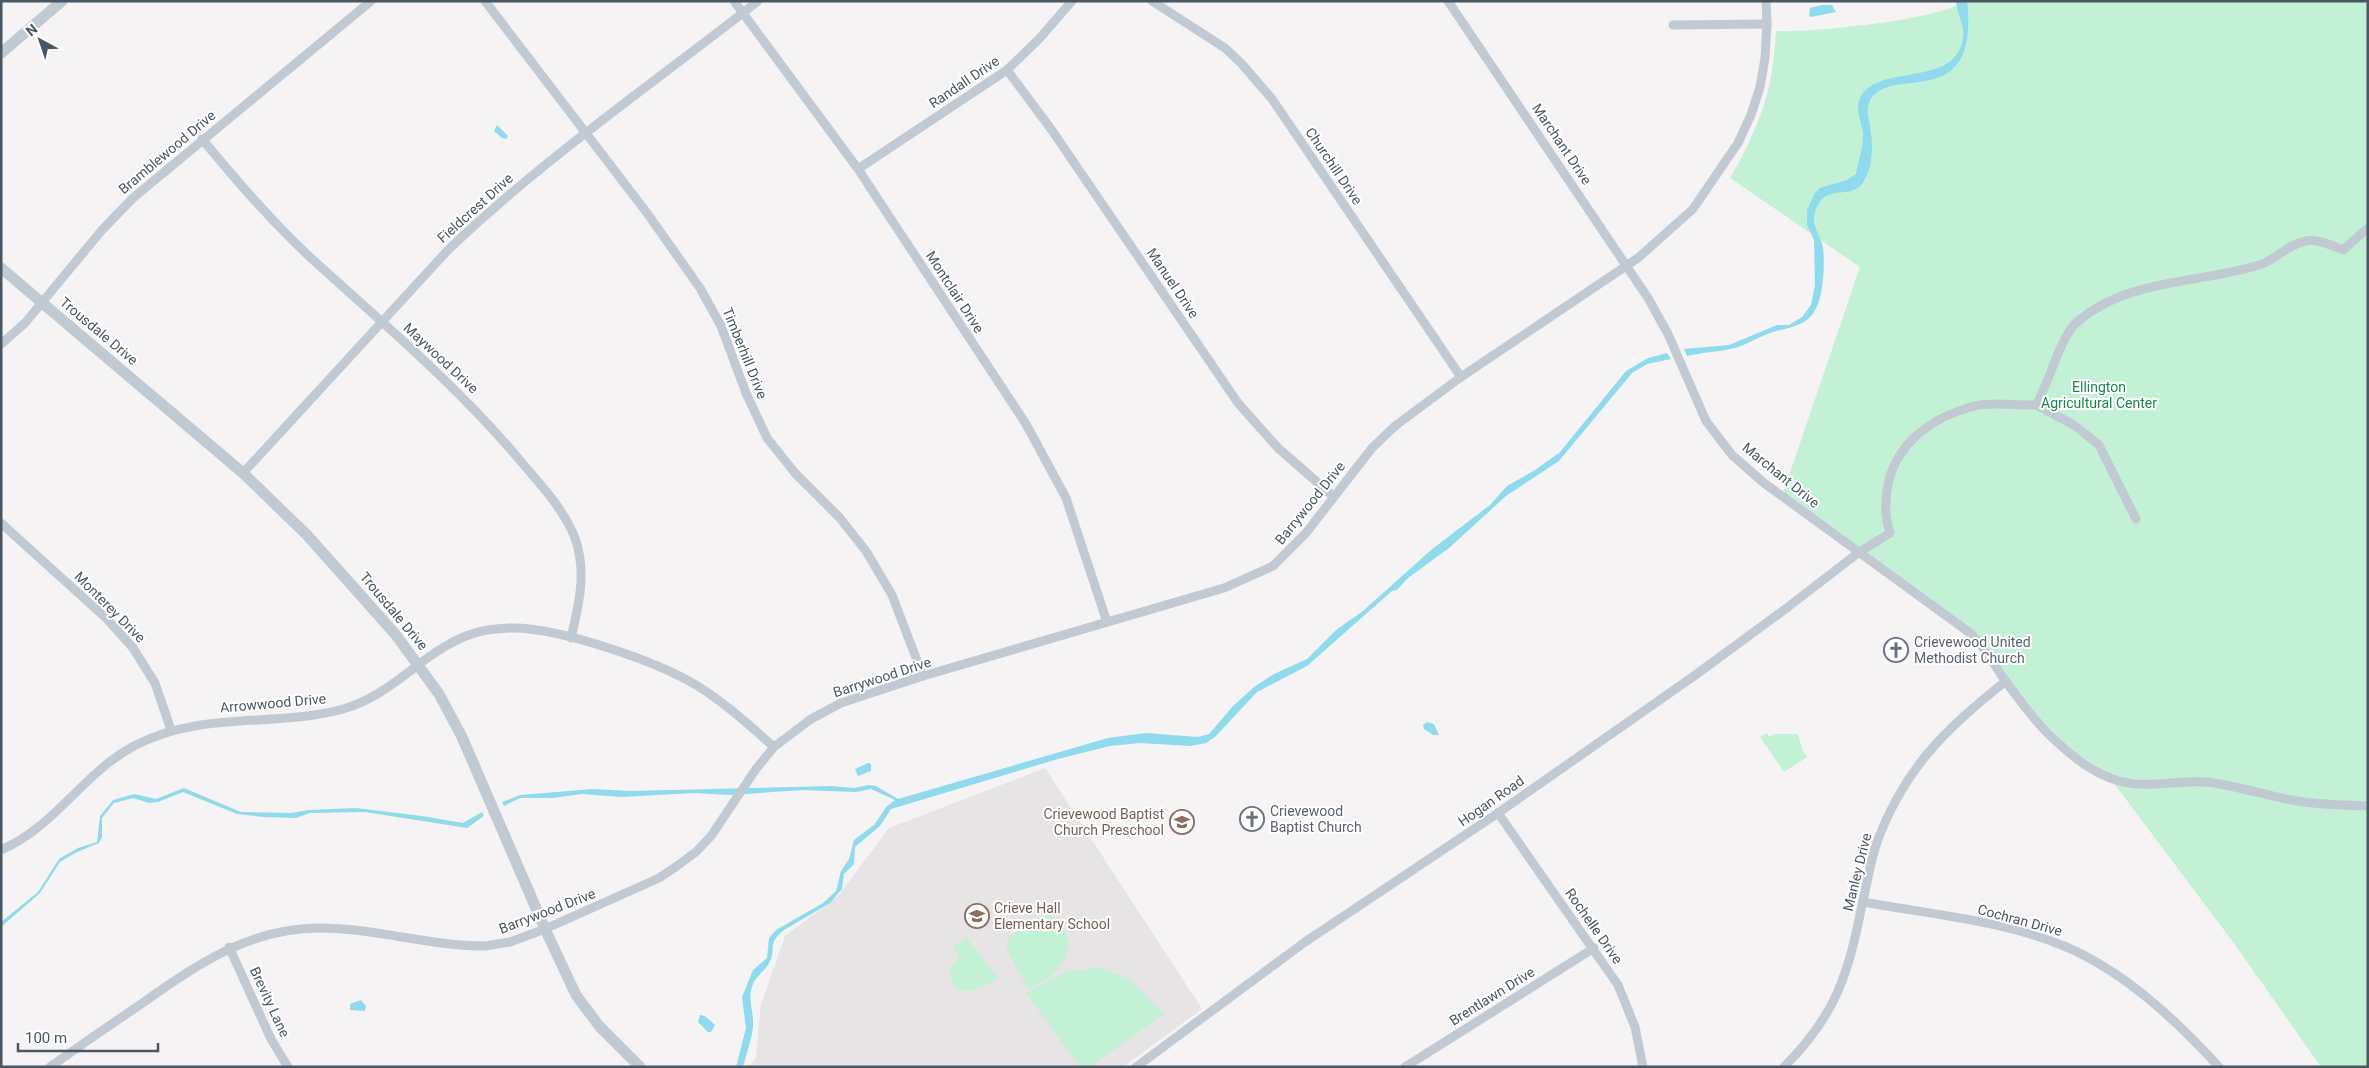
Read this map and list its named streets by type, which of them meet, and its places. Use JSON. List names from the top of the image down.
{
  "streets": {
    "street": [
      "Randall Drive",
      "Marchant Drive",
      "Bramblewood Drive",
      "Churchill Drive",
      "Fieldcrest Drive",
      "Manuel Drive",
      "Montclair Drive",
      "Trousdale Drive",
      "Timberhill Drive",
      "Maywood Drive",
      "Barrywood Drive",
      "Monterey Drive",
      "Arrowwood Drive",
      "Hogan Road",
      "Manley Drive",
      "Cochran Drive",
      "Rochelle Drive",
      "Brentlawn Drive",
      "Brevity Lane"
    ]
  },
  "crossings": [
    ["Randall Drive", "Manuel Drive"],
    ["Randall Drive", "Montclair Drive"],
    ["Marchant Drive", "Barrywood Drive"],
    ["Marchant Drive", "Hogan Road"],
    ["Marchant Drive", "Manley Drive"],
    ["Bramblewood Drive", "Trousdale Drive"],
    ["Bramblewood Drive", "Maywood Drive"],
    ["Churchill Drive", "Barrywood Drive"],
    ["Fieldcrest Drive", "Montclair Drive"],
    ["Fieldcrest Drive", "Trousdale Drive"],
    ["Fieldcrest Drive", "Timberhill Drive"],
    ["Fieldcrest Drive", "Maywood Drive"],
    ["Manuel Drive", "Barrywood Drive"],
    ["Montclair Drive", "Barrywood Drive"],
    ["Trousdale Drive", "Barrywood Drive"],
    ["Trousdale Drive", "Arrowwood Drive"],
    ["Timberhill Drive", "Barrywood Drive"],
    ["Maywood Drive", "Arrowwood Drive"],
    ["Barrywood Drive", "Arrowwood Drive"],
    ["Barrywood Drive", "Brevity Lane"],
    ["Monterey Drive", "Arrowwood Drive"],
    ["Hogan Road", "Rochelle Drive"],
    ["Manley Drive", "Cochran Drive"],
    ["Rochelle Drive", "Brentlawn Drive"]
  ],
  "parks": ["Ellington Agricultural Center"],
  "places": {
    "church": ["Crievewood United Methodist Church", "Crievewood Baptist Church"],
    "school or university": ["Crievewood Baptist Church Preschool", "Crieve Hall Elementary School"]
  },
  "scale_bar": "100 m",
  "north": "top left"
}
